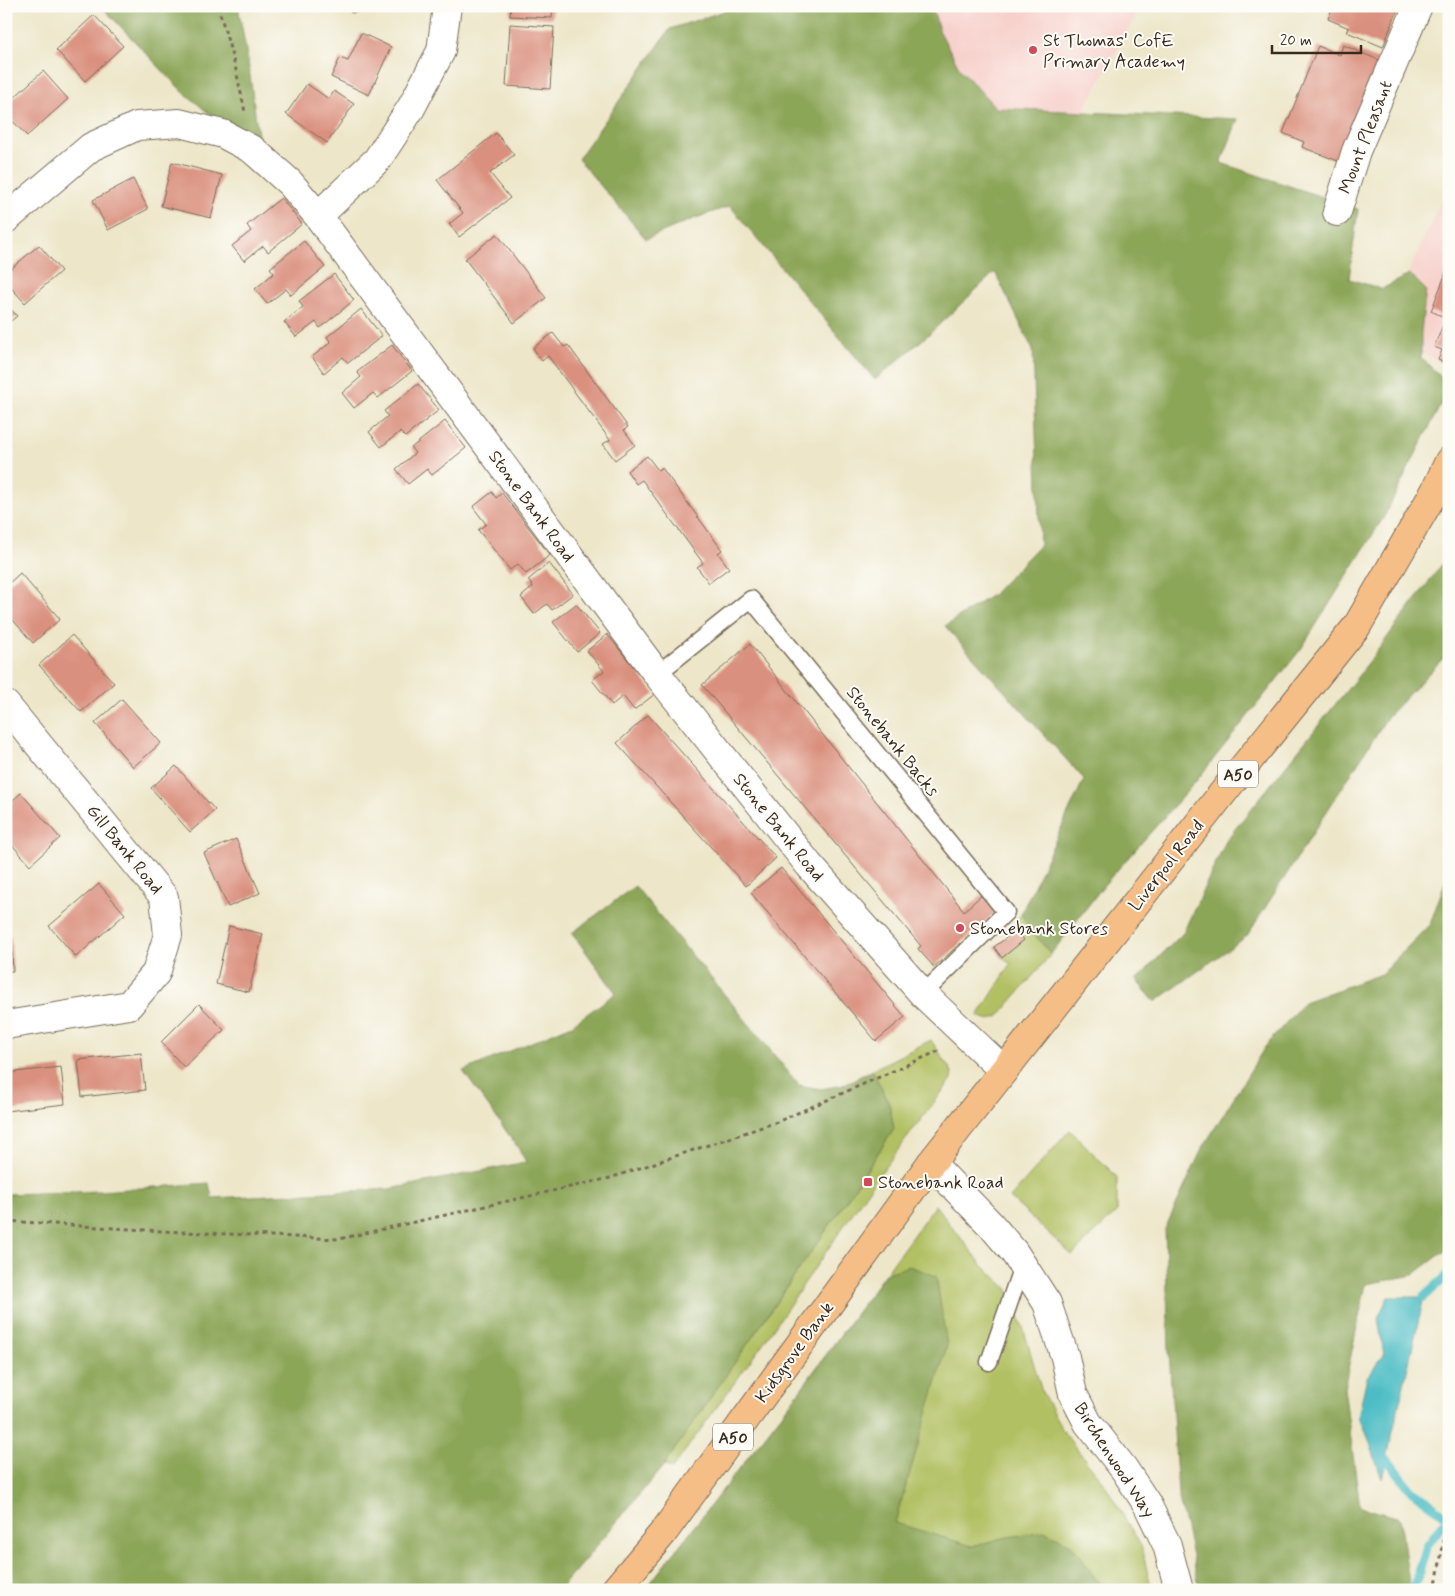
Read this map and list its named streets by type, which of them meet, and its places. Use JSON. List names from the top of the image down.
{
  "streets": {
    "main road": ["A50", "Liverpool Road", "Kidsgrove Bank"],
    "street": [
      "Mount Pleasant",
      "Stone Bank Road",
      "Gill Bank Road",
      "Birchenwood Way"
    ],
    "lane": ["Stonebank Backs"]
  },
  "crossings": [
    ["Stone Bank Road", "Stonebank Backs"],
    ["Stone Bank Road", "Liverpool Road"],
    ["Liverpool Road", "Kidsgrove Bank"],
    ["Liverpool Road", "Birchenwood Way"]
  ],
  "places": {
    "other": ["St Thomas' CofE Primary Academy", "Stonebank Stores"],
    "transit": ["Stonebank Road"]
  },
  "scale_bar": "20 m"
}
